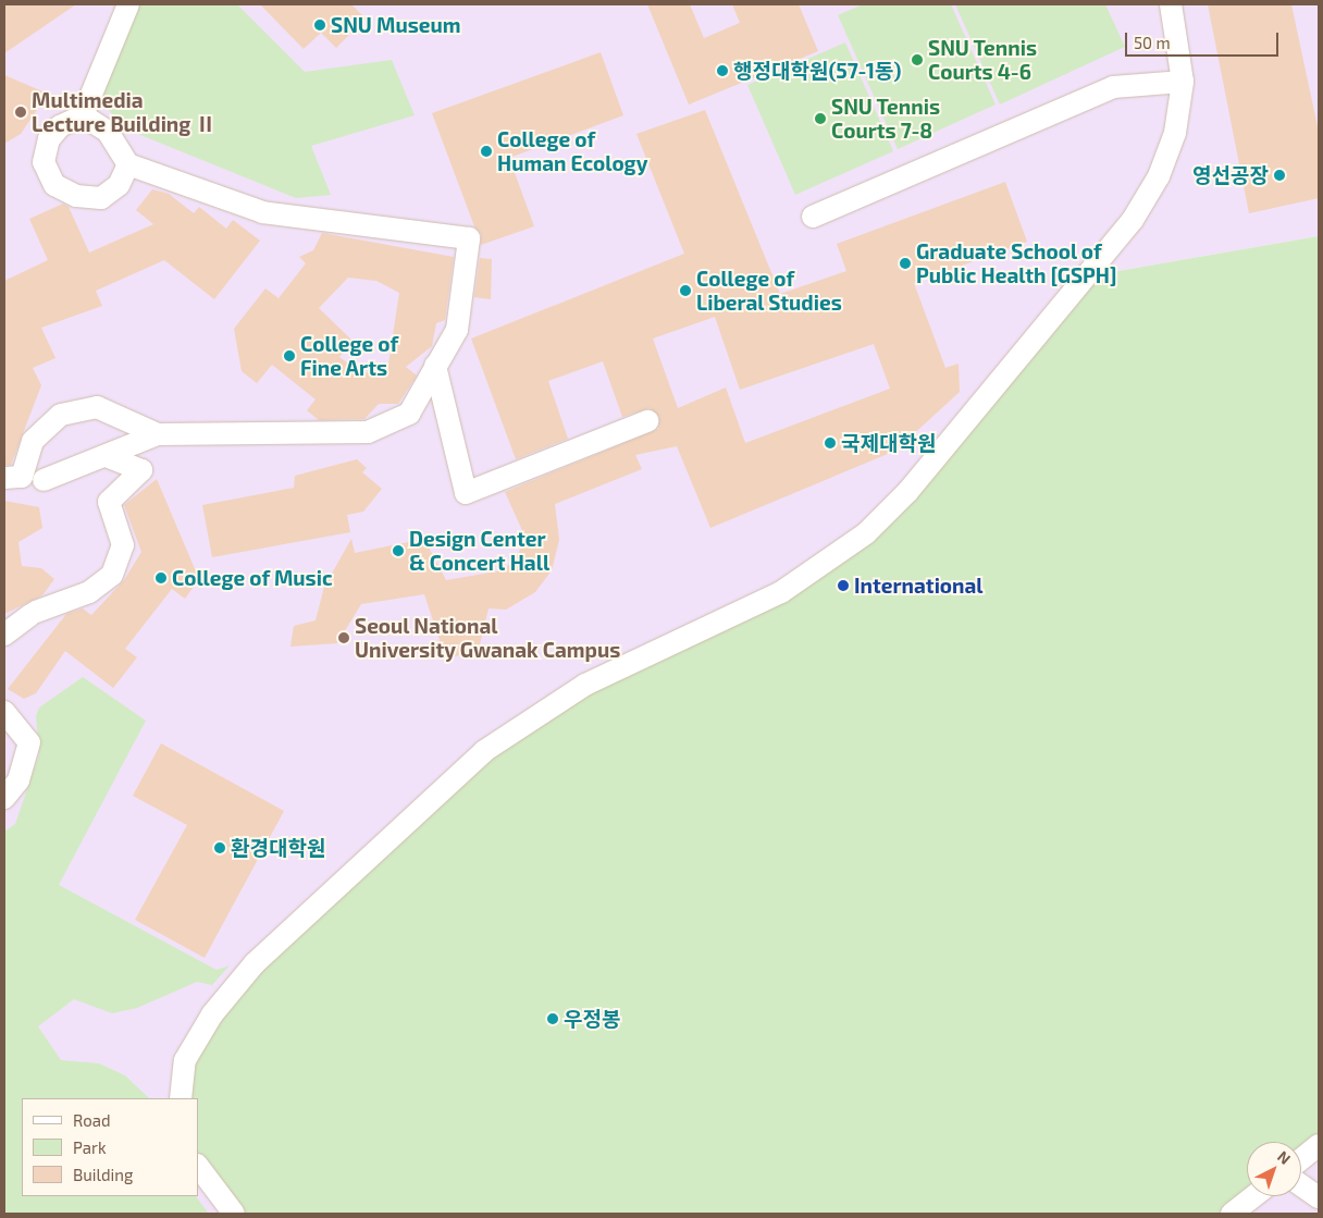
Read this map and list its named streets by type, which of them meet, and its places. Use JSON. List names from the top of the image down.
{
  "places": [
    "SNU Museum",
    "SNU Tennis Courts 4-6",
    "행정대학원(57-1동)",
    "Multimedia Lecture Building Ⅱ",
    "SNU Tennis Courts 7-8",
    "College of Human Ecology",
    "영선공장",
    "Graduate School of Public Health [GSPH]",
    "College of Liberal Studies",
    "College of Fine Arts",
    "국제대학원",
    "Design Center & Concert Hall",
    "College of Music",
    "International",
    "Seoul National University Gwanak Campus",
    "환경대학원",
    "우정봉"
  ],
  "legend": ["Road", "Park", "Building"],
  "scale_bar": "50 m",
  "north": "top right"
}
